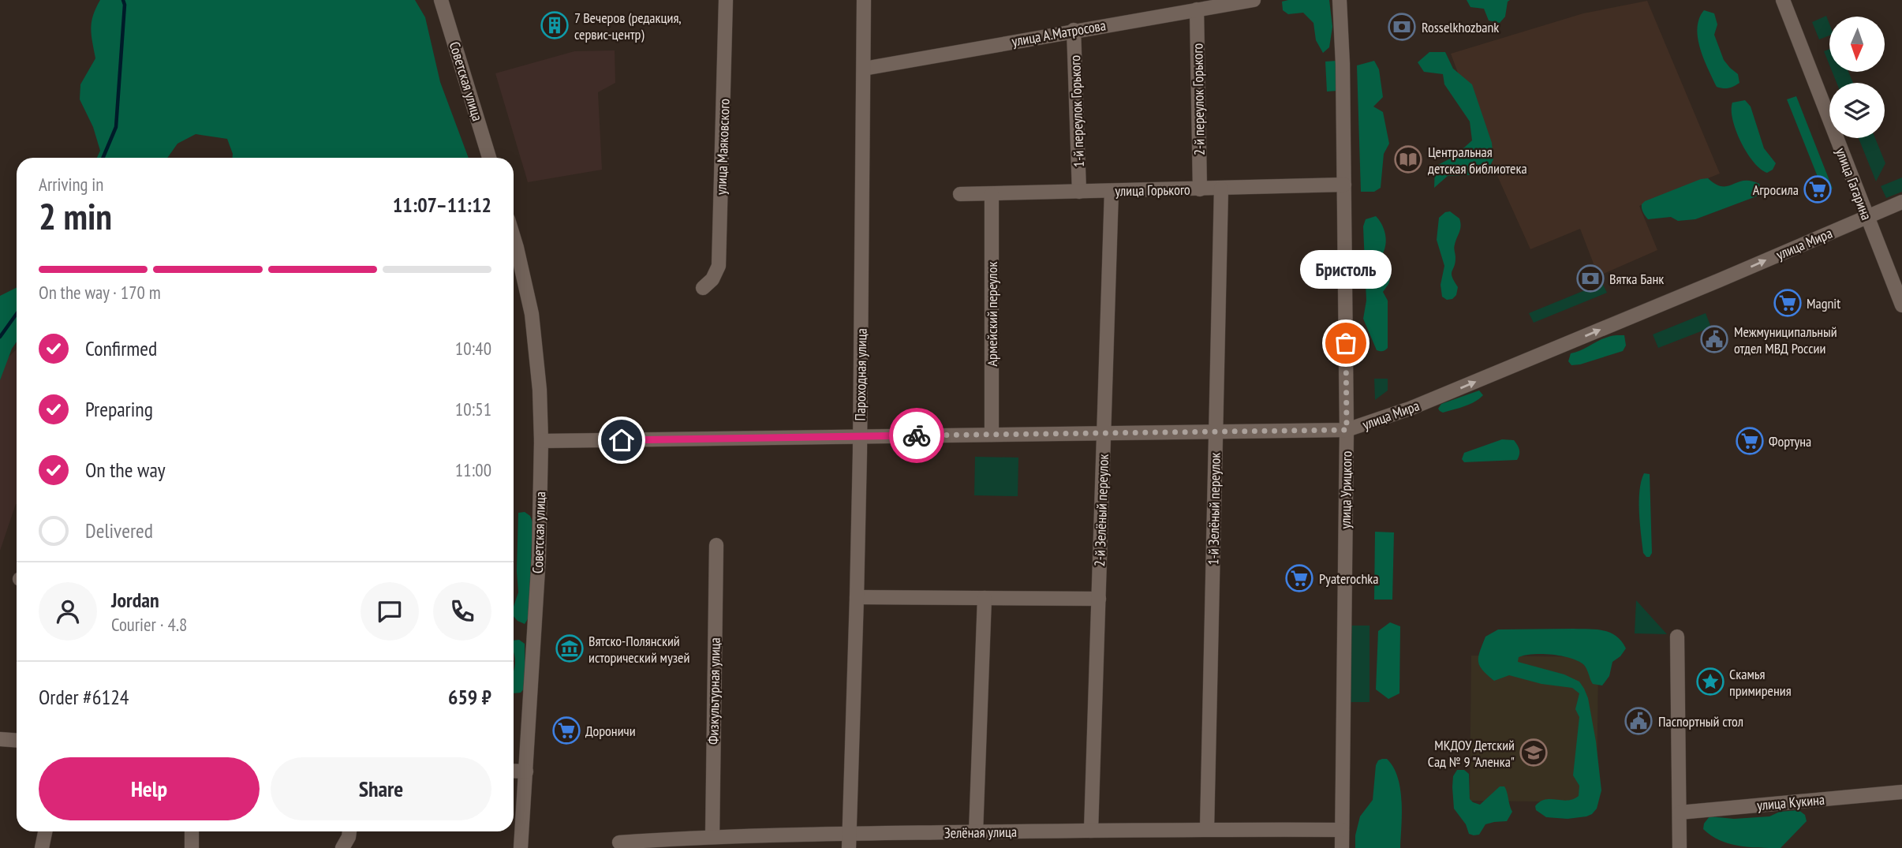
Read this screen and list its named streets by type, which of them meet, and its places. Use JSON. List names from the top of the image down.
{
  "streets": {
    "street": [
      "улица А.Матросова",
      "Советская улица",
      "2-й переулок Горького",
      "1-й переулок Горького",
      "улица Маяковского",
      "улица Гагарина",
      "улица Горького",
      "улица Мира",
      "Армейский переулок",
      "Пароходная улица",
      "улица Урицкого",
      "1-й Зелёный переулок",
      "2-й Зелёный переулок",
      "Физкультурная улица",
      "улица Кукина",
      "Зелёная улица"
    ]
  },
  "crossings": [
    ["улица А.Матросова", "2-й переулок Горького"],
    ["улица А.Матросова", "1-й переулок Горького"],
    ["улица А.Матросова", "Пароходная улица"],
    ["Советская улица", "улица Мира"],
    ["2-й переулок Горького", "улица Горького"],
    ["1-й переулок Горького", "улица Горького"],
    ["улица Гагарина", "улица Мира"],
    ["улица Горького", "Армейский переулок"],
    ["улица Горького", "улица Урицкого"],
    ["улица Горького", "1-й Зелёный переулок"],
    ["улица Горького", "2-й Зелёный переулок"],
    ["улица Мира", "Армейский переулок"],
    ["улица Мира", "Пароходная улица"],
    ["улица Мира", "улица Урицкого"],
    ["улица Мира", "1-й Зелёный переулок"],
    ["улица Мира", "2-й Зелёный переулок"],
    ["Пароходная улица", "Зелёная улица"],
    ["улица Урицкого", "Зелёная улица"],
    ["1-й Зелёный переулок", "Зелёная улица"],
    ["2-й Зелёный переулок", "Зелёная улица"],
    ["Физкультурная улица", "Зелёная улица"]
  ],
  "one_way": ["улица Мира"],
  "places": {
    "building": ["7 Вечеров (редакция, сервис-центр)"],
    "bank": ["Rosselkhozbank", "Вятка Банк"],
    "library": ["Центральная детская библиотека"],
    "supermarket": [
      "Агросила",
      "Magnit",
      "Фортуна",
      "Pyaterochka",
      "Дороничи"
    ],
    "public building": ["Межмуниципальный отдел МВД России", "Паспортный стол"],
    "other": ["Бристоль"],
    "museum": ["Вятско-Полянский исторический музей"],
    "place": ["Скамья примирения"],
    "school or university": ["МКДОУ Детский Сад № 9 \"Аленка\""]
  },
  "north": "bottom",
  "page": {
    "heading": ["2 min", "Arriving in", "11:07–11:12"],
    "panel": [
      "Jordan",
      "Courier · 4.8",
      "Order #6124",
      "659 ₽"
    ],
    "bubble": "Бристоль",
    "bar": "On the way · 170 m",
    "list": [
      ["Confirmed", "10:40"],
      ["Preparing", "10:51"],
      ["On the way", "11:00"],
      "Delivered"
    ],
    "buttons": ["Help", "Share"]
  }
}
